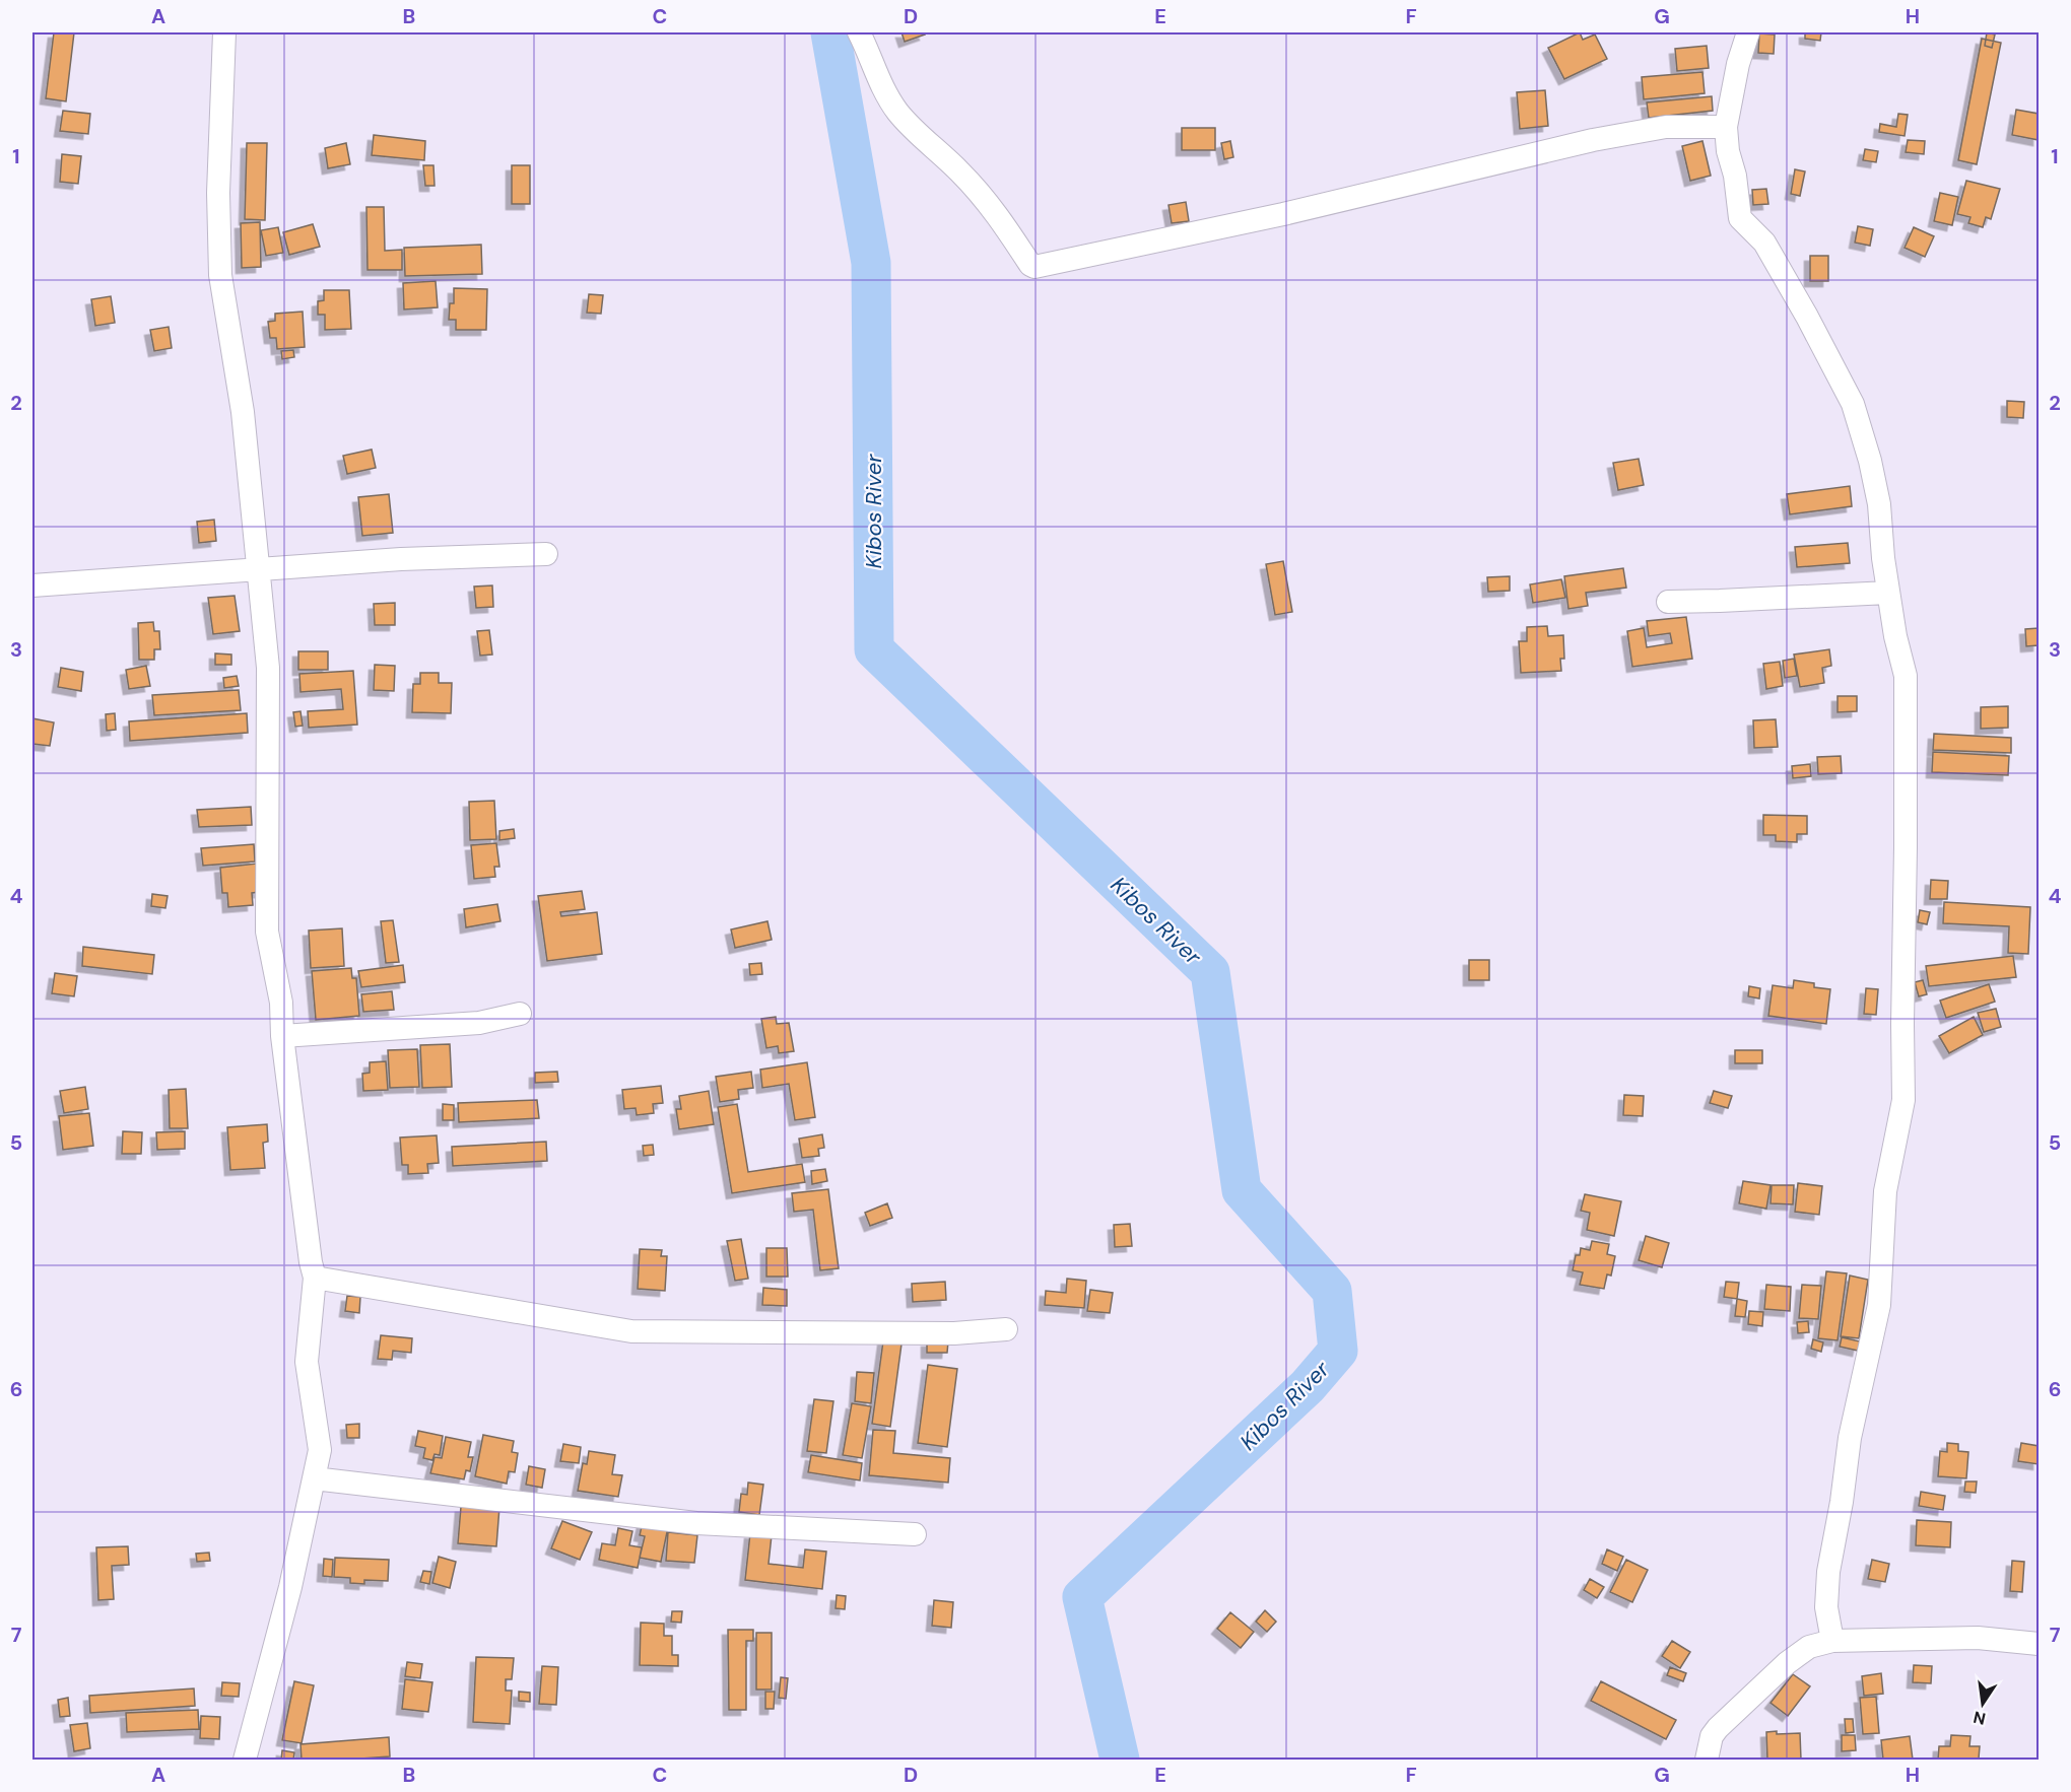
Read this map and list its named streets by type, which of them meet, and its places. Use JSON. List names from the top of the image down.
{
  "water": ["Kibos River"],
  "north": "bottom",
  "grid": {
    "columns": [
      "A",
      "B",
      "C",
      "D",
      "E",
      "F",
      "G",
      "H"
    ],
    "rows": [
      "1",
      "2",
      "3",
      "4",
      "5",
      "6",
      "7"
    ]
  }
}
